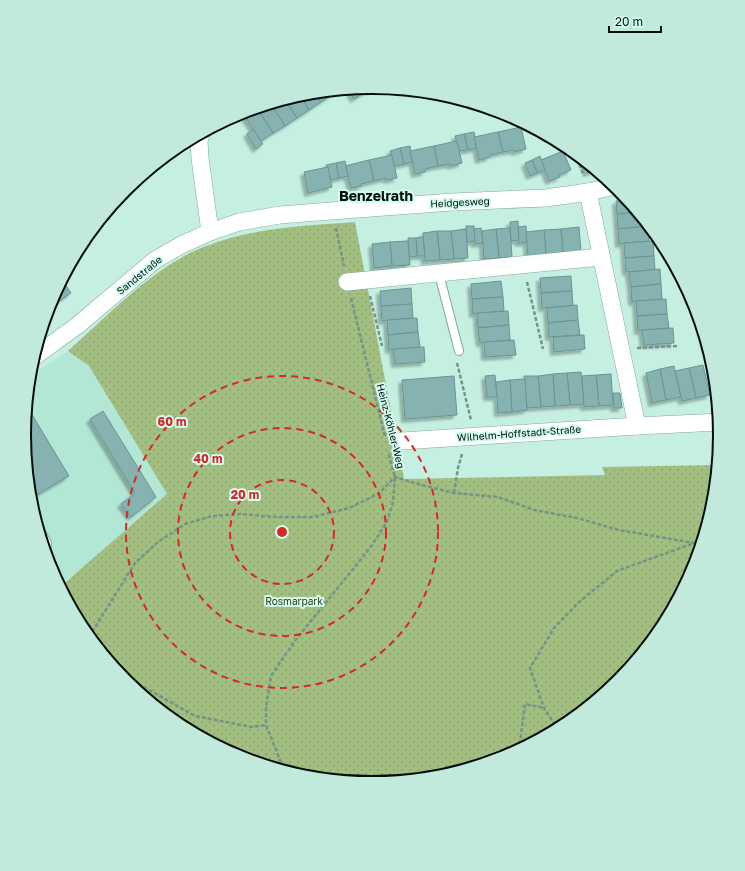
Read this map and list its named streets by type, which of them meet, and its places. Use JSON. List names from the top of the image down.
{
  "streets": {
    "street": ["Heidgesweg", "Sandstraße", "Wilhelm-Hoffstadt-Straße"],
    "path": ["Heinz-Köhler-Weg"]
  },
  "crossings": [
    ["Heidgesweg", "Sandstraße"],
    ["Heidgesweg", "Heinz-Köhler-Weg"],
    ["Heinz-Köhler-Weg", "Wilhelm-Hoffstadt-Straße"]
  ],
  "districts": ["Benzelrath"],
  "parks": ["Rosmarpark"],
  "scale_bar": "20 m",
  "rings": ["60 m", "40 m", "20 m"]
}
